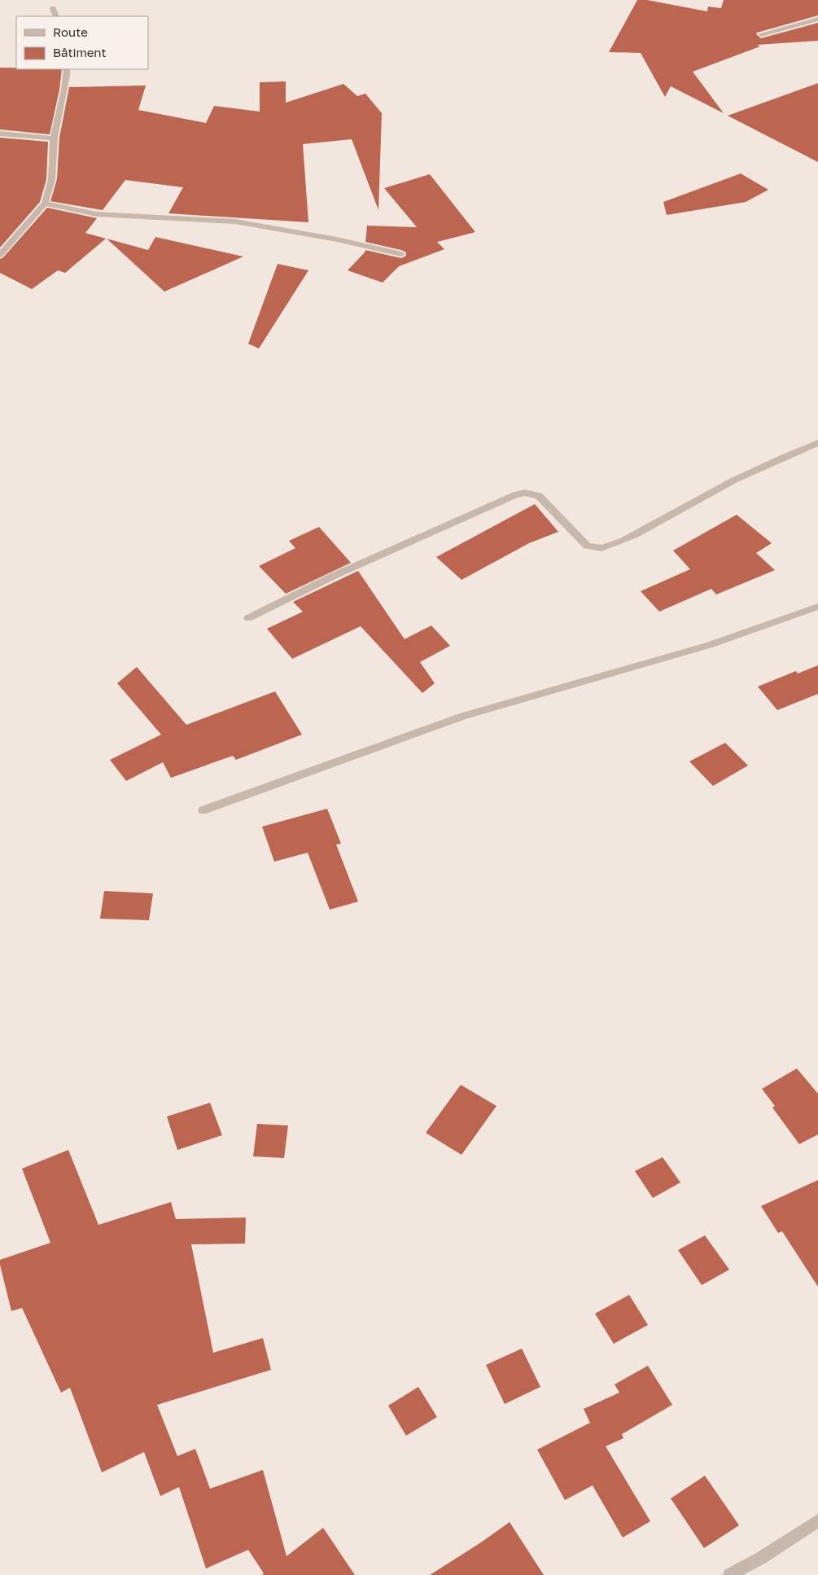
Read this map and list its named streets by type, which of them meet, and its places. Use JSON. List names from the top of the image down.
{
  "legend": ["Route", "Bâtiment"]
}
